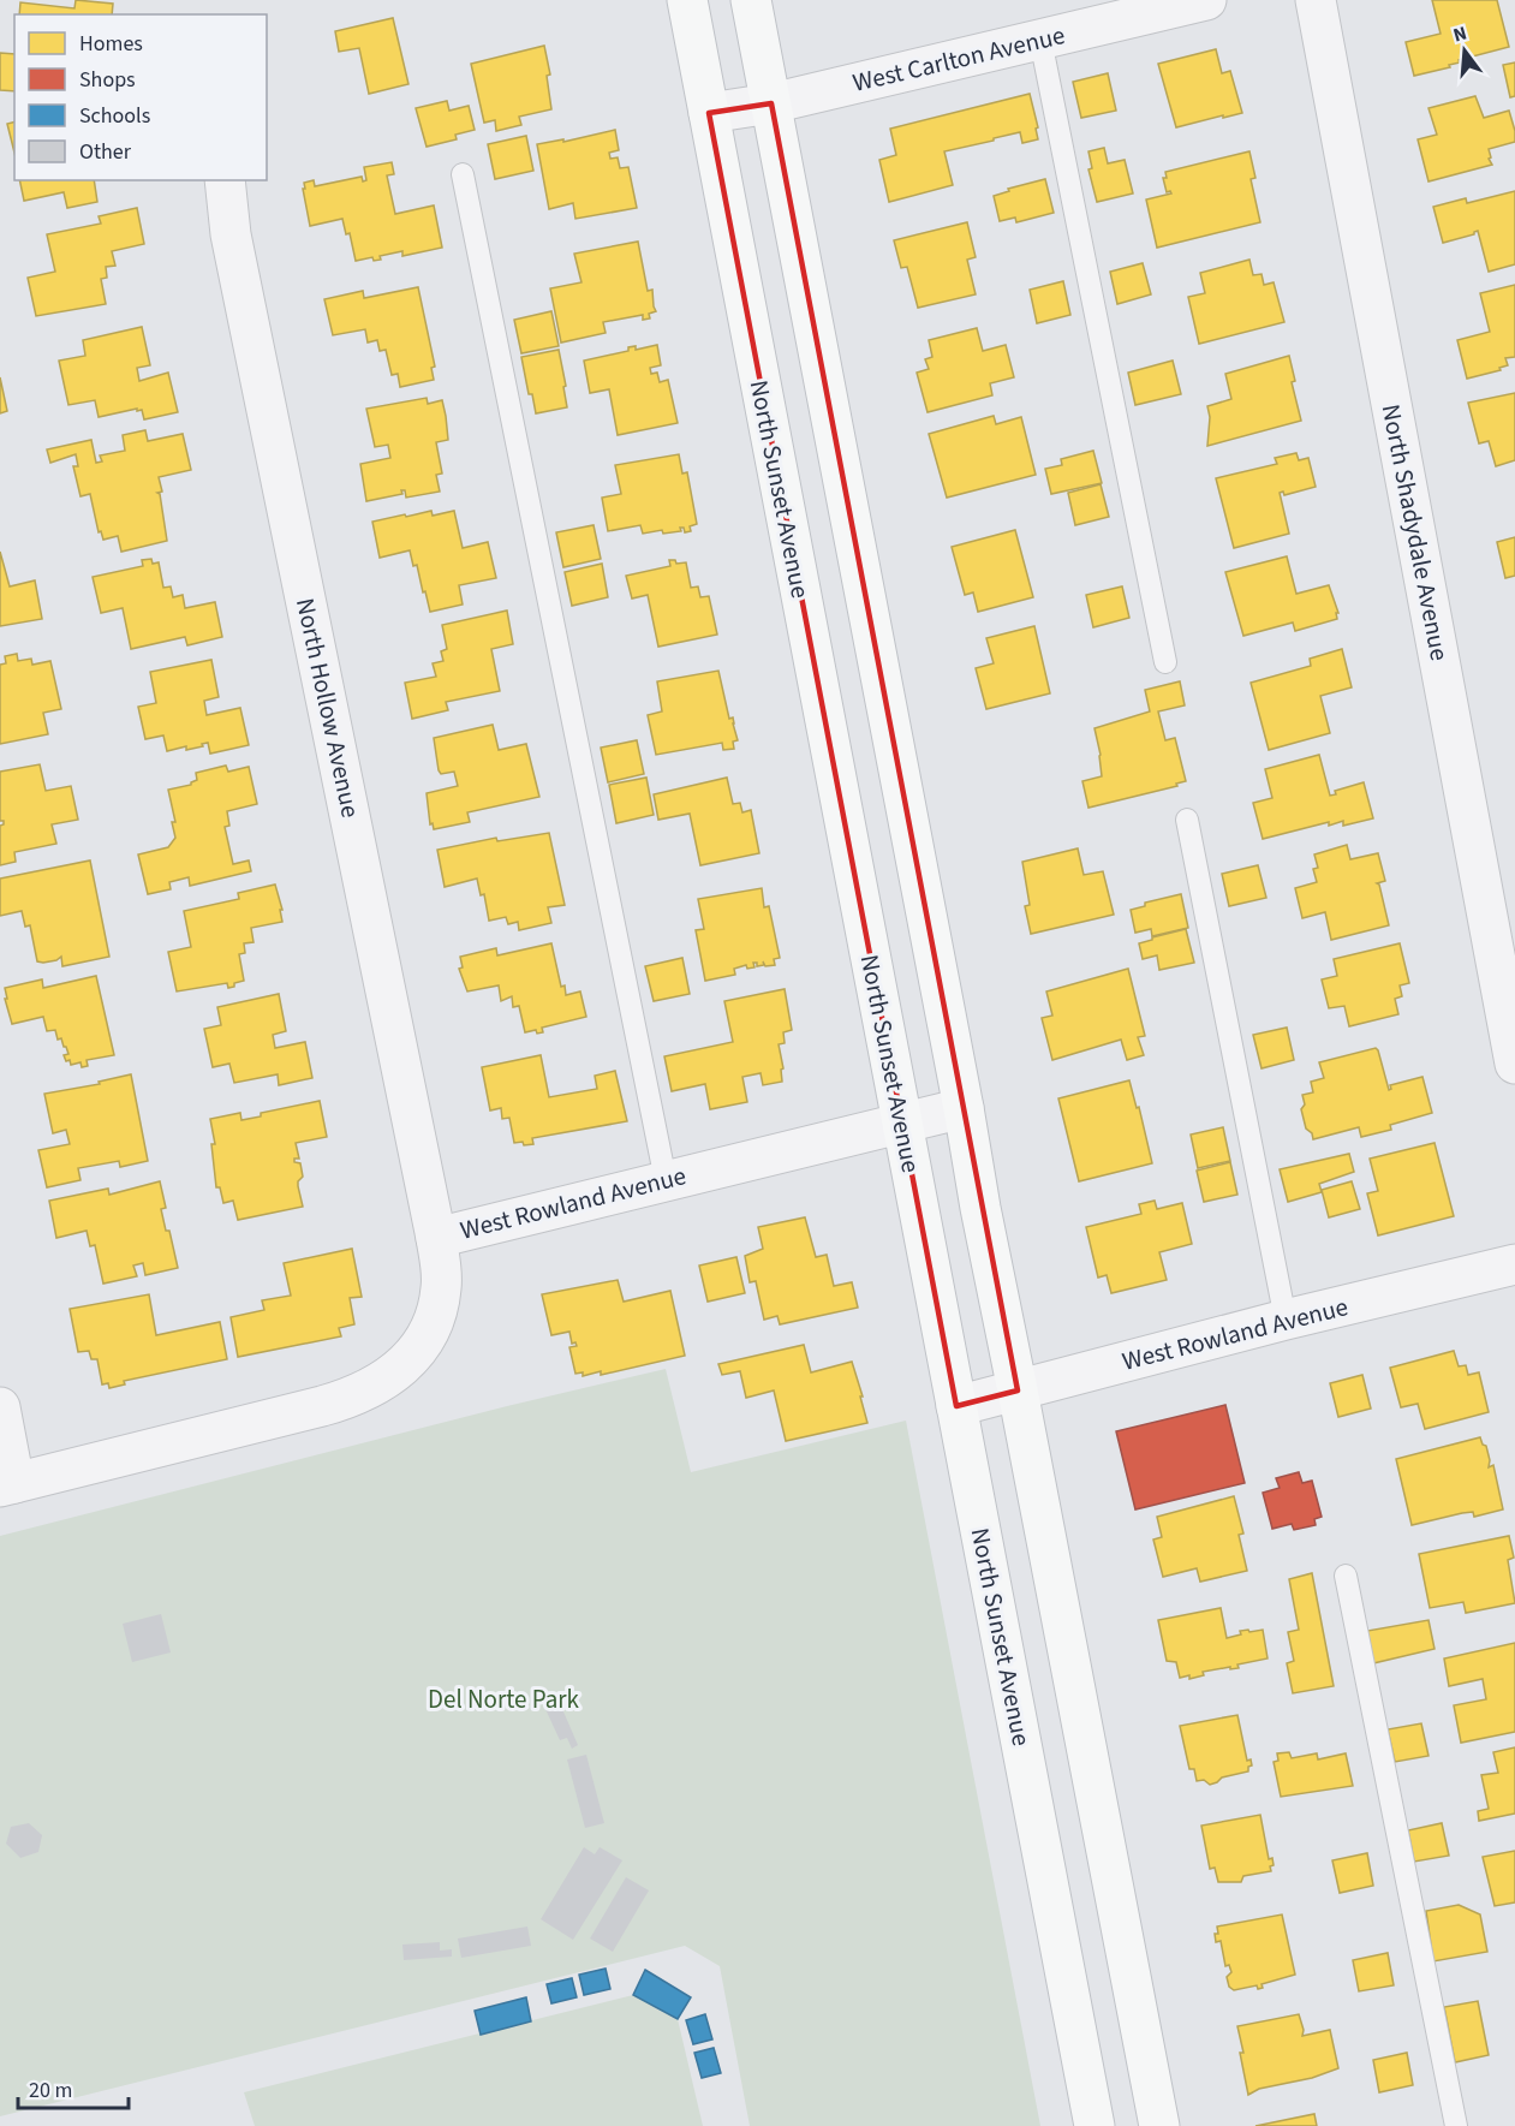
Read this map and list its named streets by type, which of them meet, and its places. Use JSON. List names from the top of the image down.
{
  "streets": {
    "main road": ["North Sunset Avenue"],
    "street": [
      "West Carlton Avenue",
      "North Shadydale Avenue",
      "North Hollow Avenue",
      "West Rowland Avenue"
    ]
  },
  "crossings": [
    ["West Carlton Avenue", "North Sunset Avenue"],
    ["North Sunset Avenue", "West Rowland Avenue"],
    ["North Hollow Avenue", "West Rowland Avenue"]
  ],
  "parks": ["Del Norte Park"],
  "legend": [
    "Homes",
    "Shops",
    "Schools",
    "Other"
  ],
  "scale_bar": "20 m",
  "north": "top"
}
